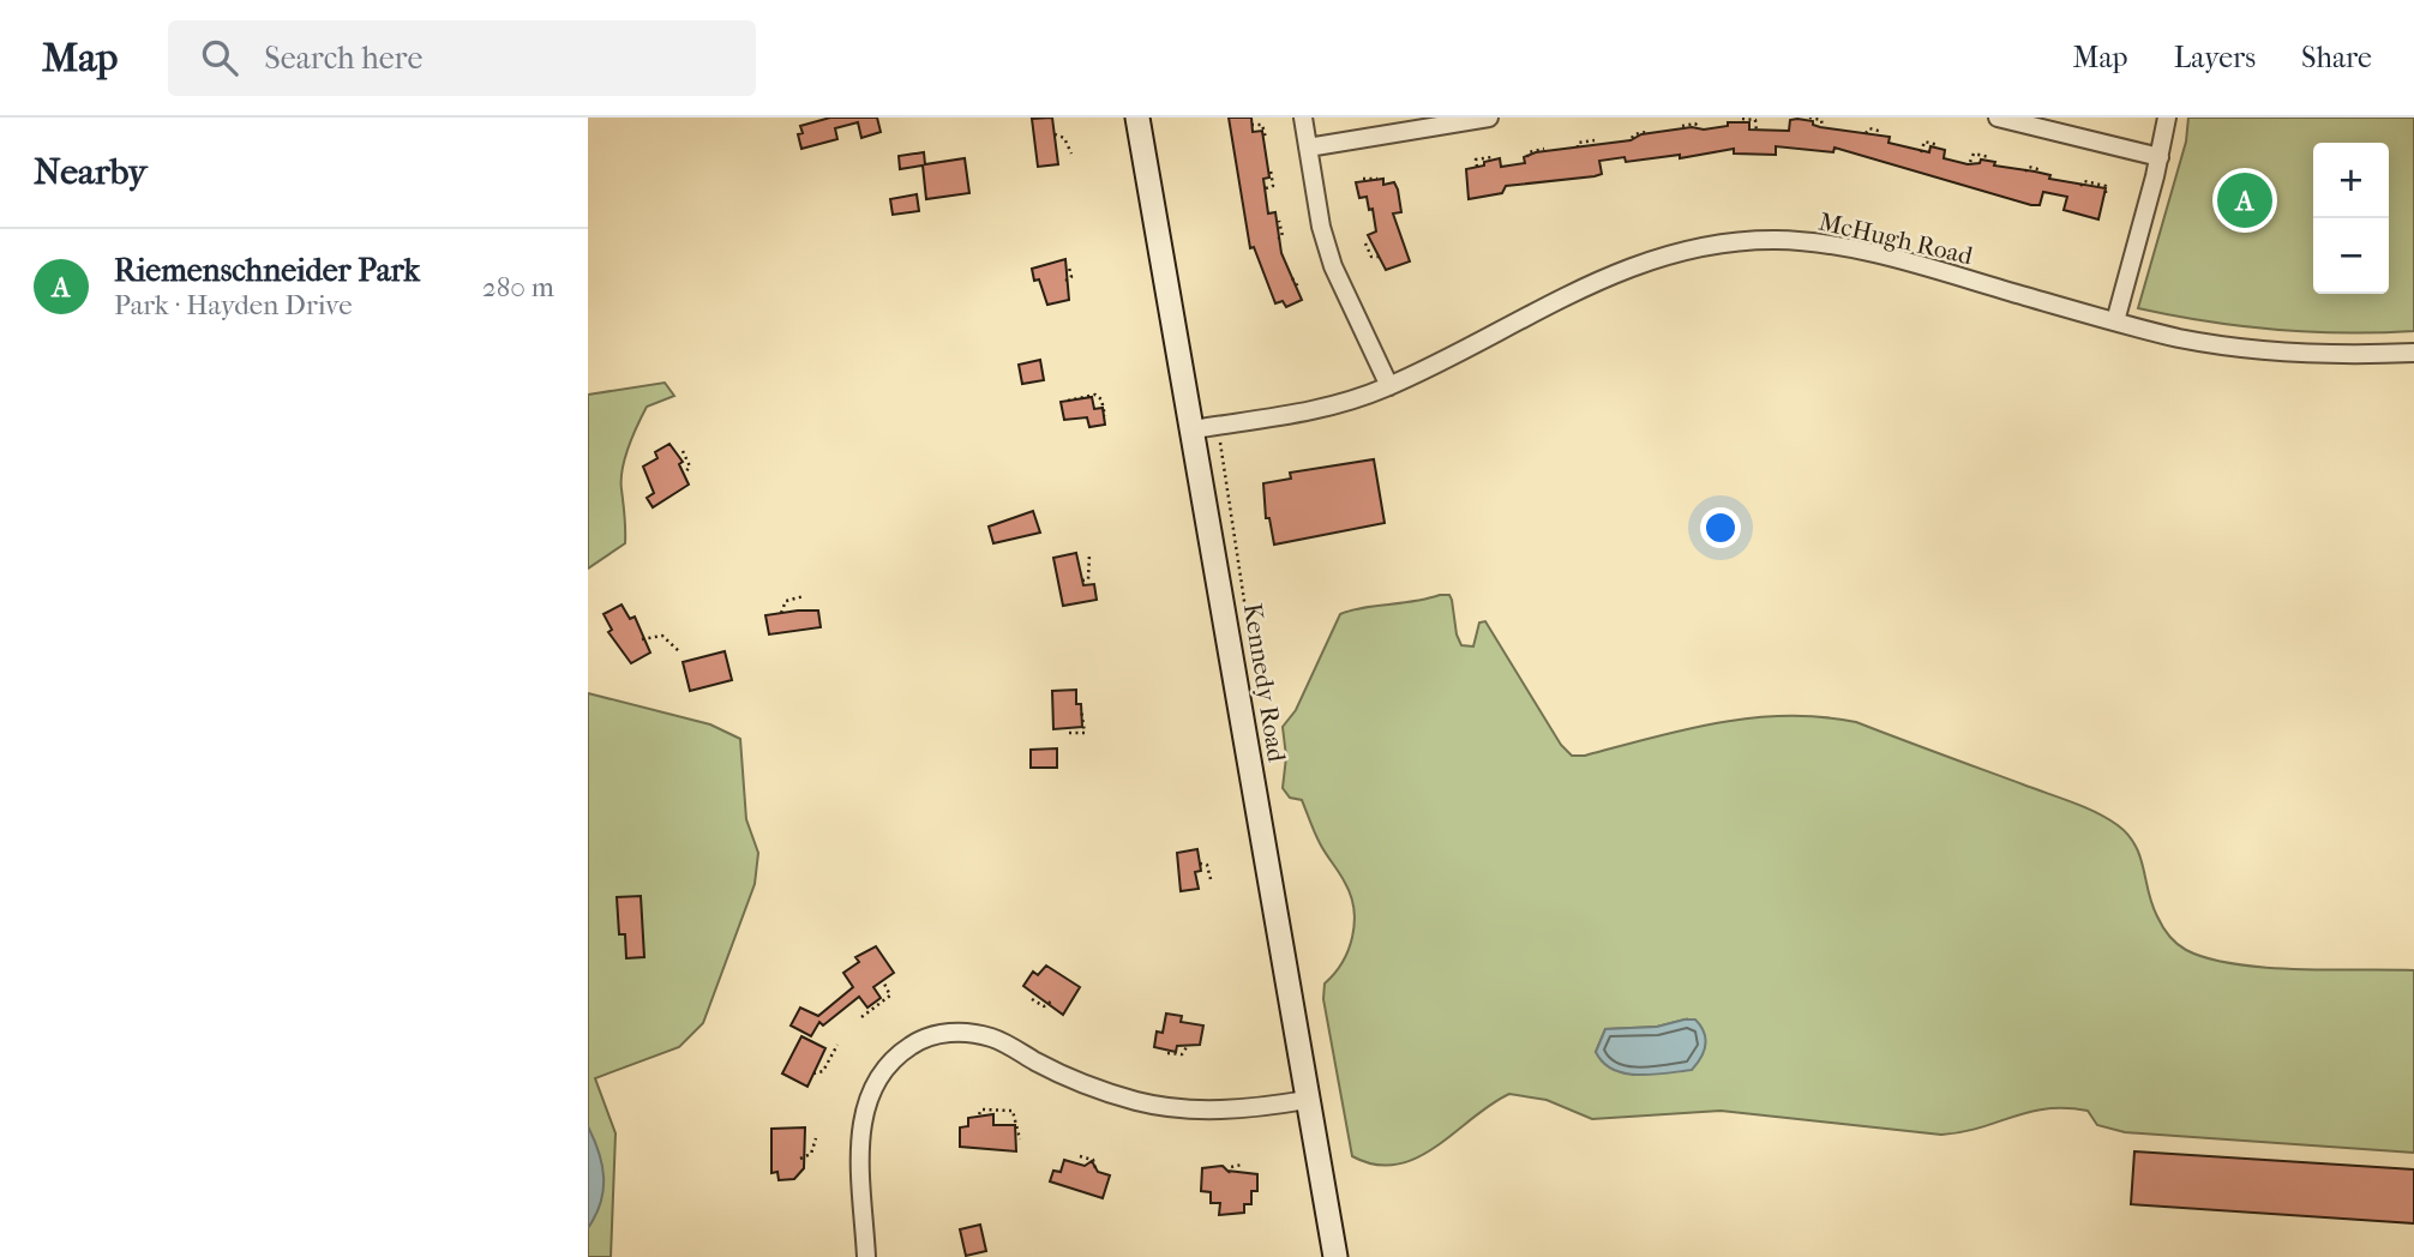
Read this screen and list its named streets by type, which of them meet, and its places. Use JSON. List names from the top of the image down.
{
  "streets": {
    "main road": ["Kennedy Road"],
    "street": ["McHugh Road"]
  },
  "crossings": [
    ["McHugh Road", "Kennedy Road"]
  ],
  "page": {
    "header": "Map",
    "search": "Search here",
    "nav": ["Map", "Layers", "Share"],
    "heading": "Nearby",
    "map_buttons": ["+", "−"],
    "pins": "A",
    "list": [
      {
        "mark": "A",
        "name": "Riemenschneider Park",
        "note": "Park · Hayden Drive",
        "value": "280 m"
      }
    ]
  }
}
